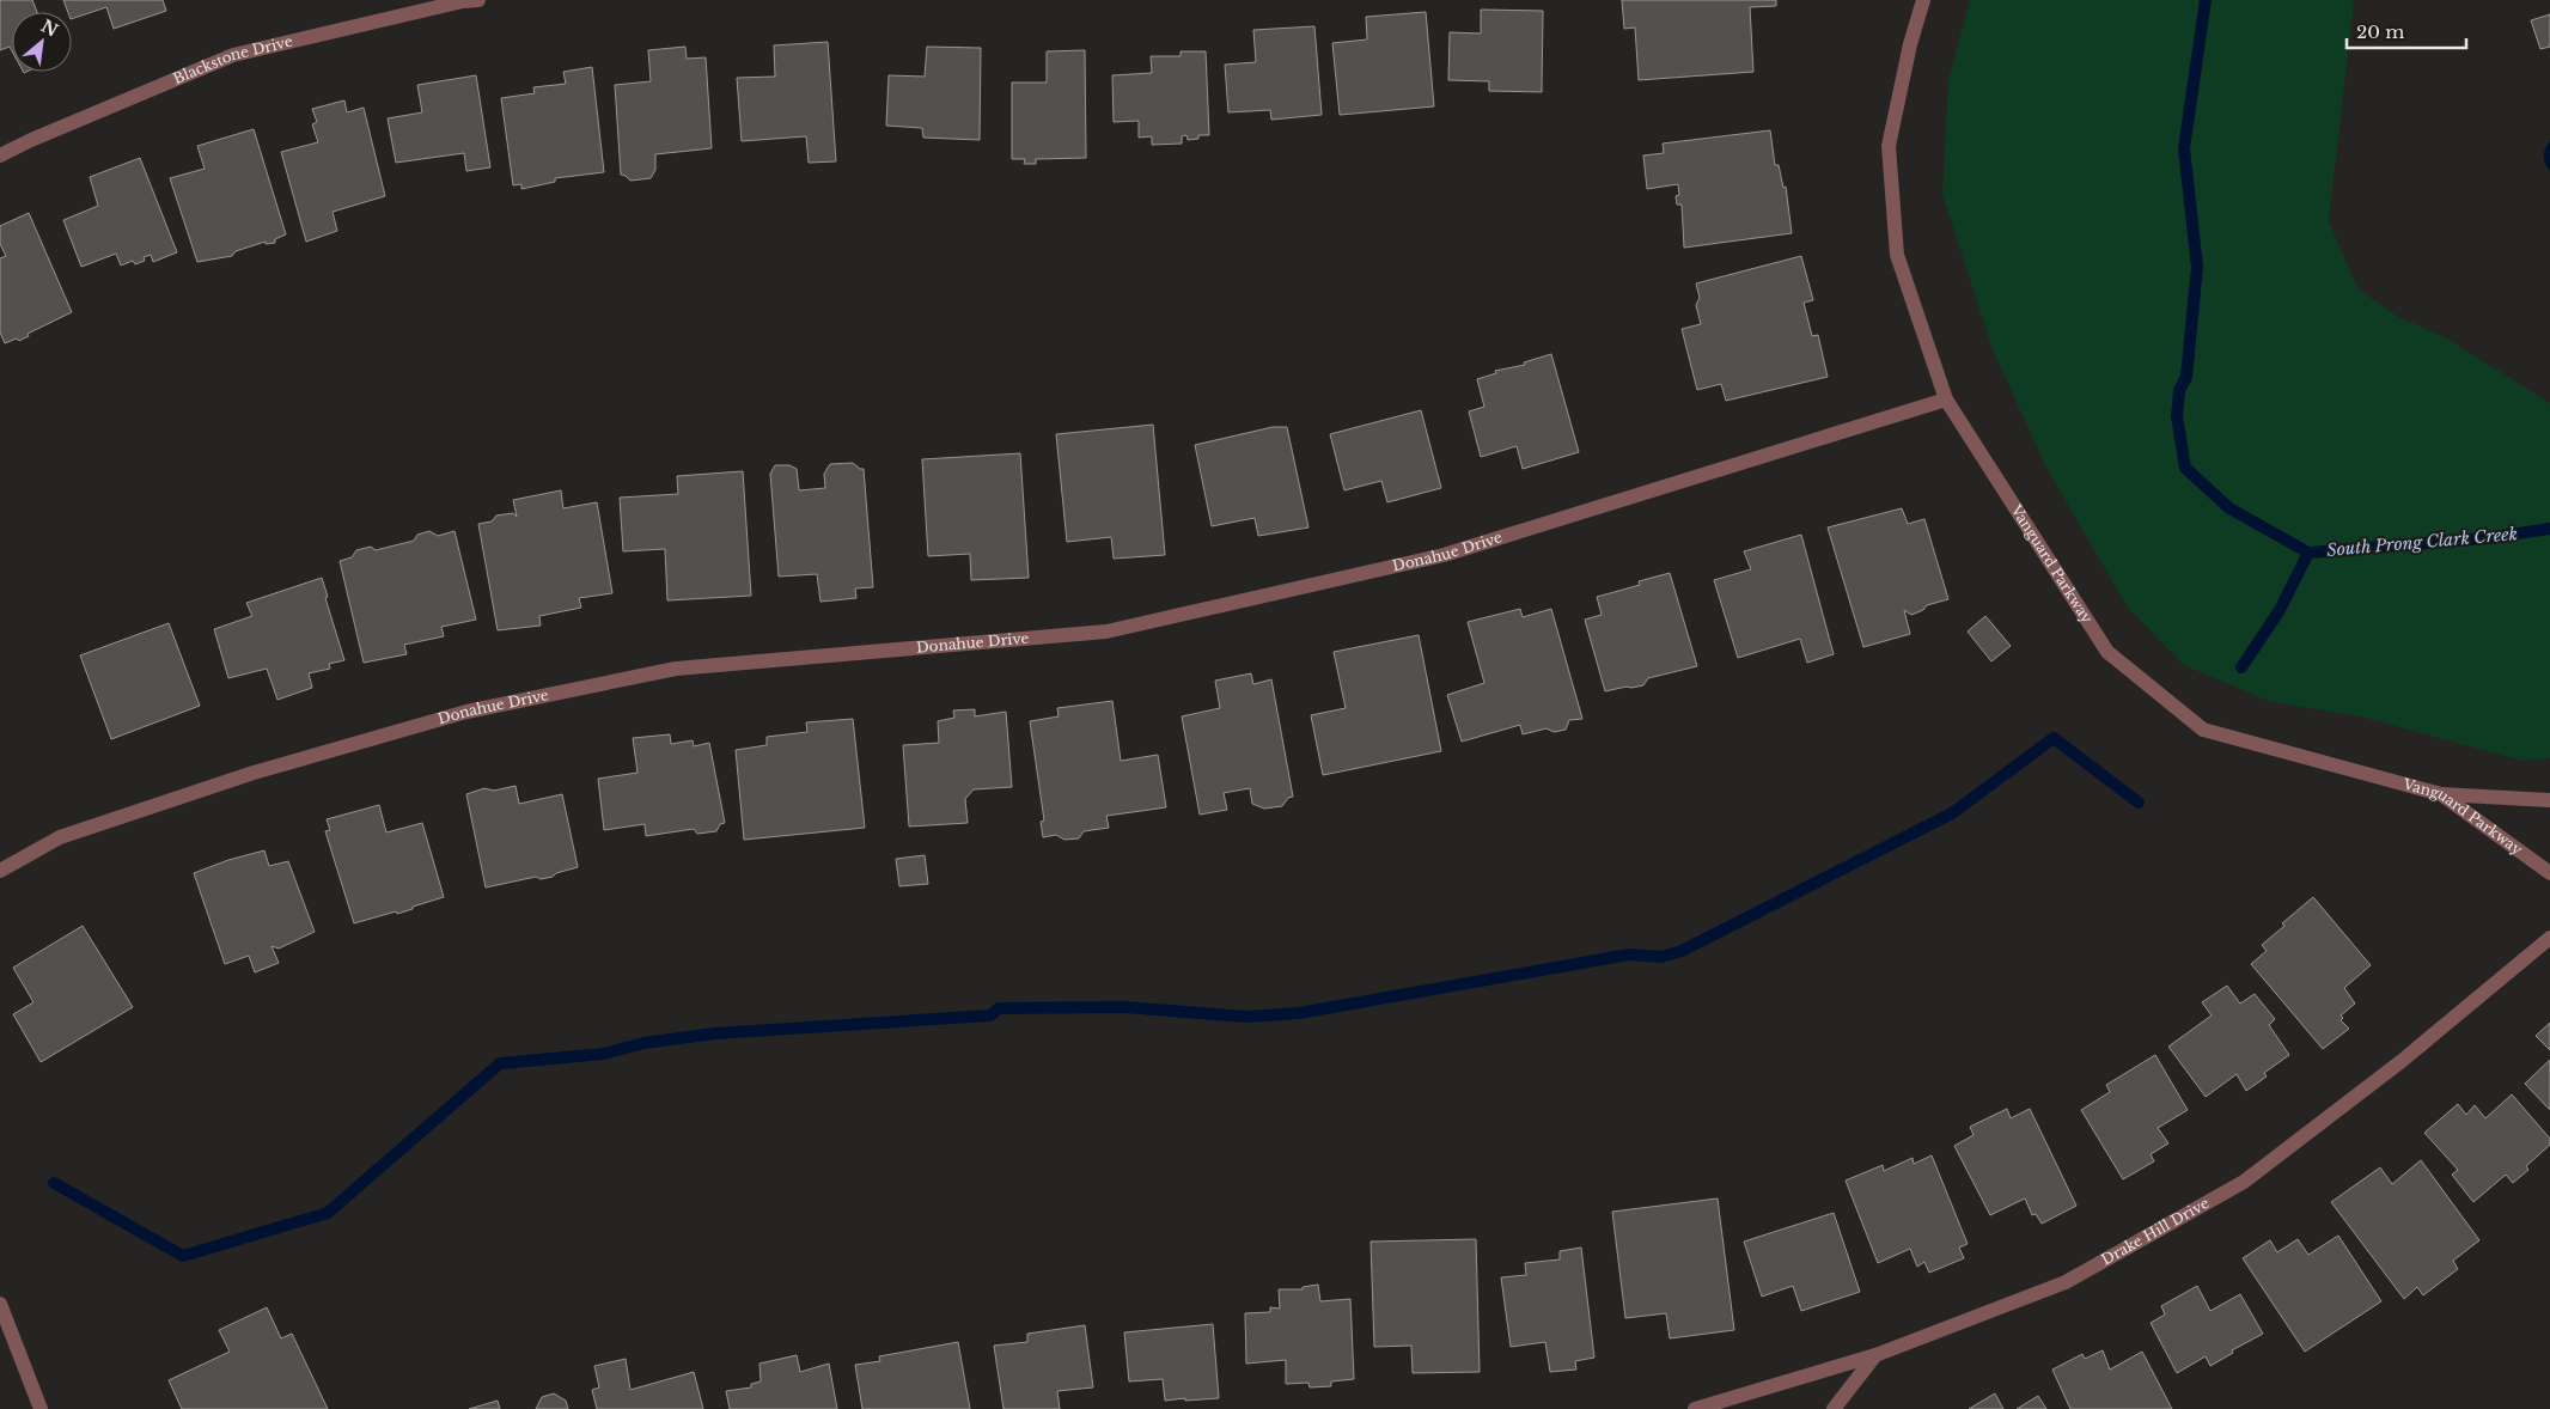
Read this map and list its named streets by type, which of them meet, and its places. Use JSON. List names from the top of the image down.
{
  "streets": {
    "street": [
      "Blackstone Drive",
      "Donahue Drive",
      "Vanguard Parkway",
      "Drake Hill Drive"
    ]
  },
  "crossings": [
    ["Donahue Drive", "Vanguard Parkway"]
  ],
  "water": ["South Prong Clark Creek"],
  "scale_bar": "20 m",
  "north": "top right"
}
